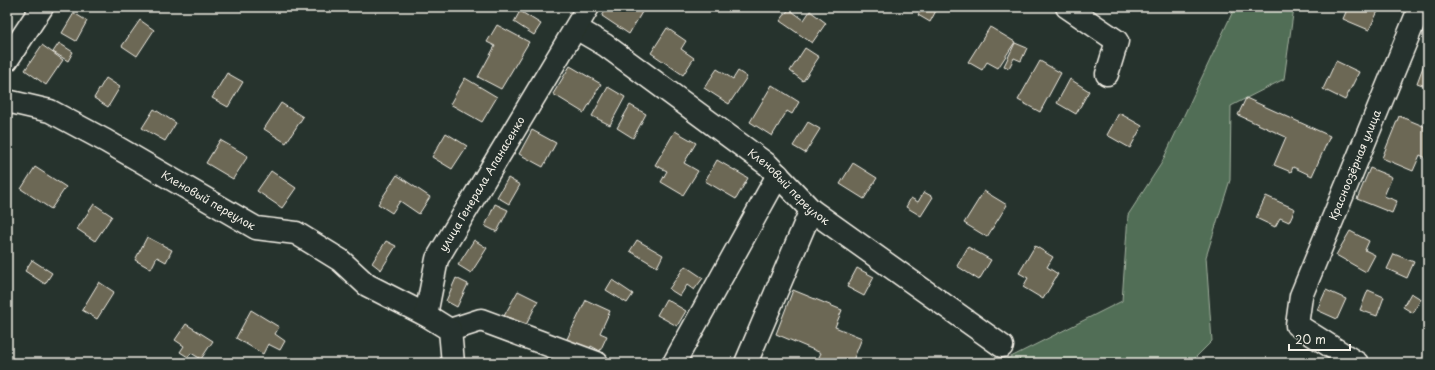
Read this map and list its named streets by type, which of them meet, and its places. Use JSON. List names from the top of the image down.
{
  "streets": {
    "street": ["Красноозёрная улица", "улица Генерала Апанасенко", "Кленовый переулок"]
  },
  "crossings": [
    ["улица Генерала Апанасенко", "Кленовый переулок"]
  ],
  "scale_bar": "20 m"
}
